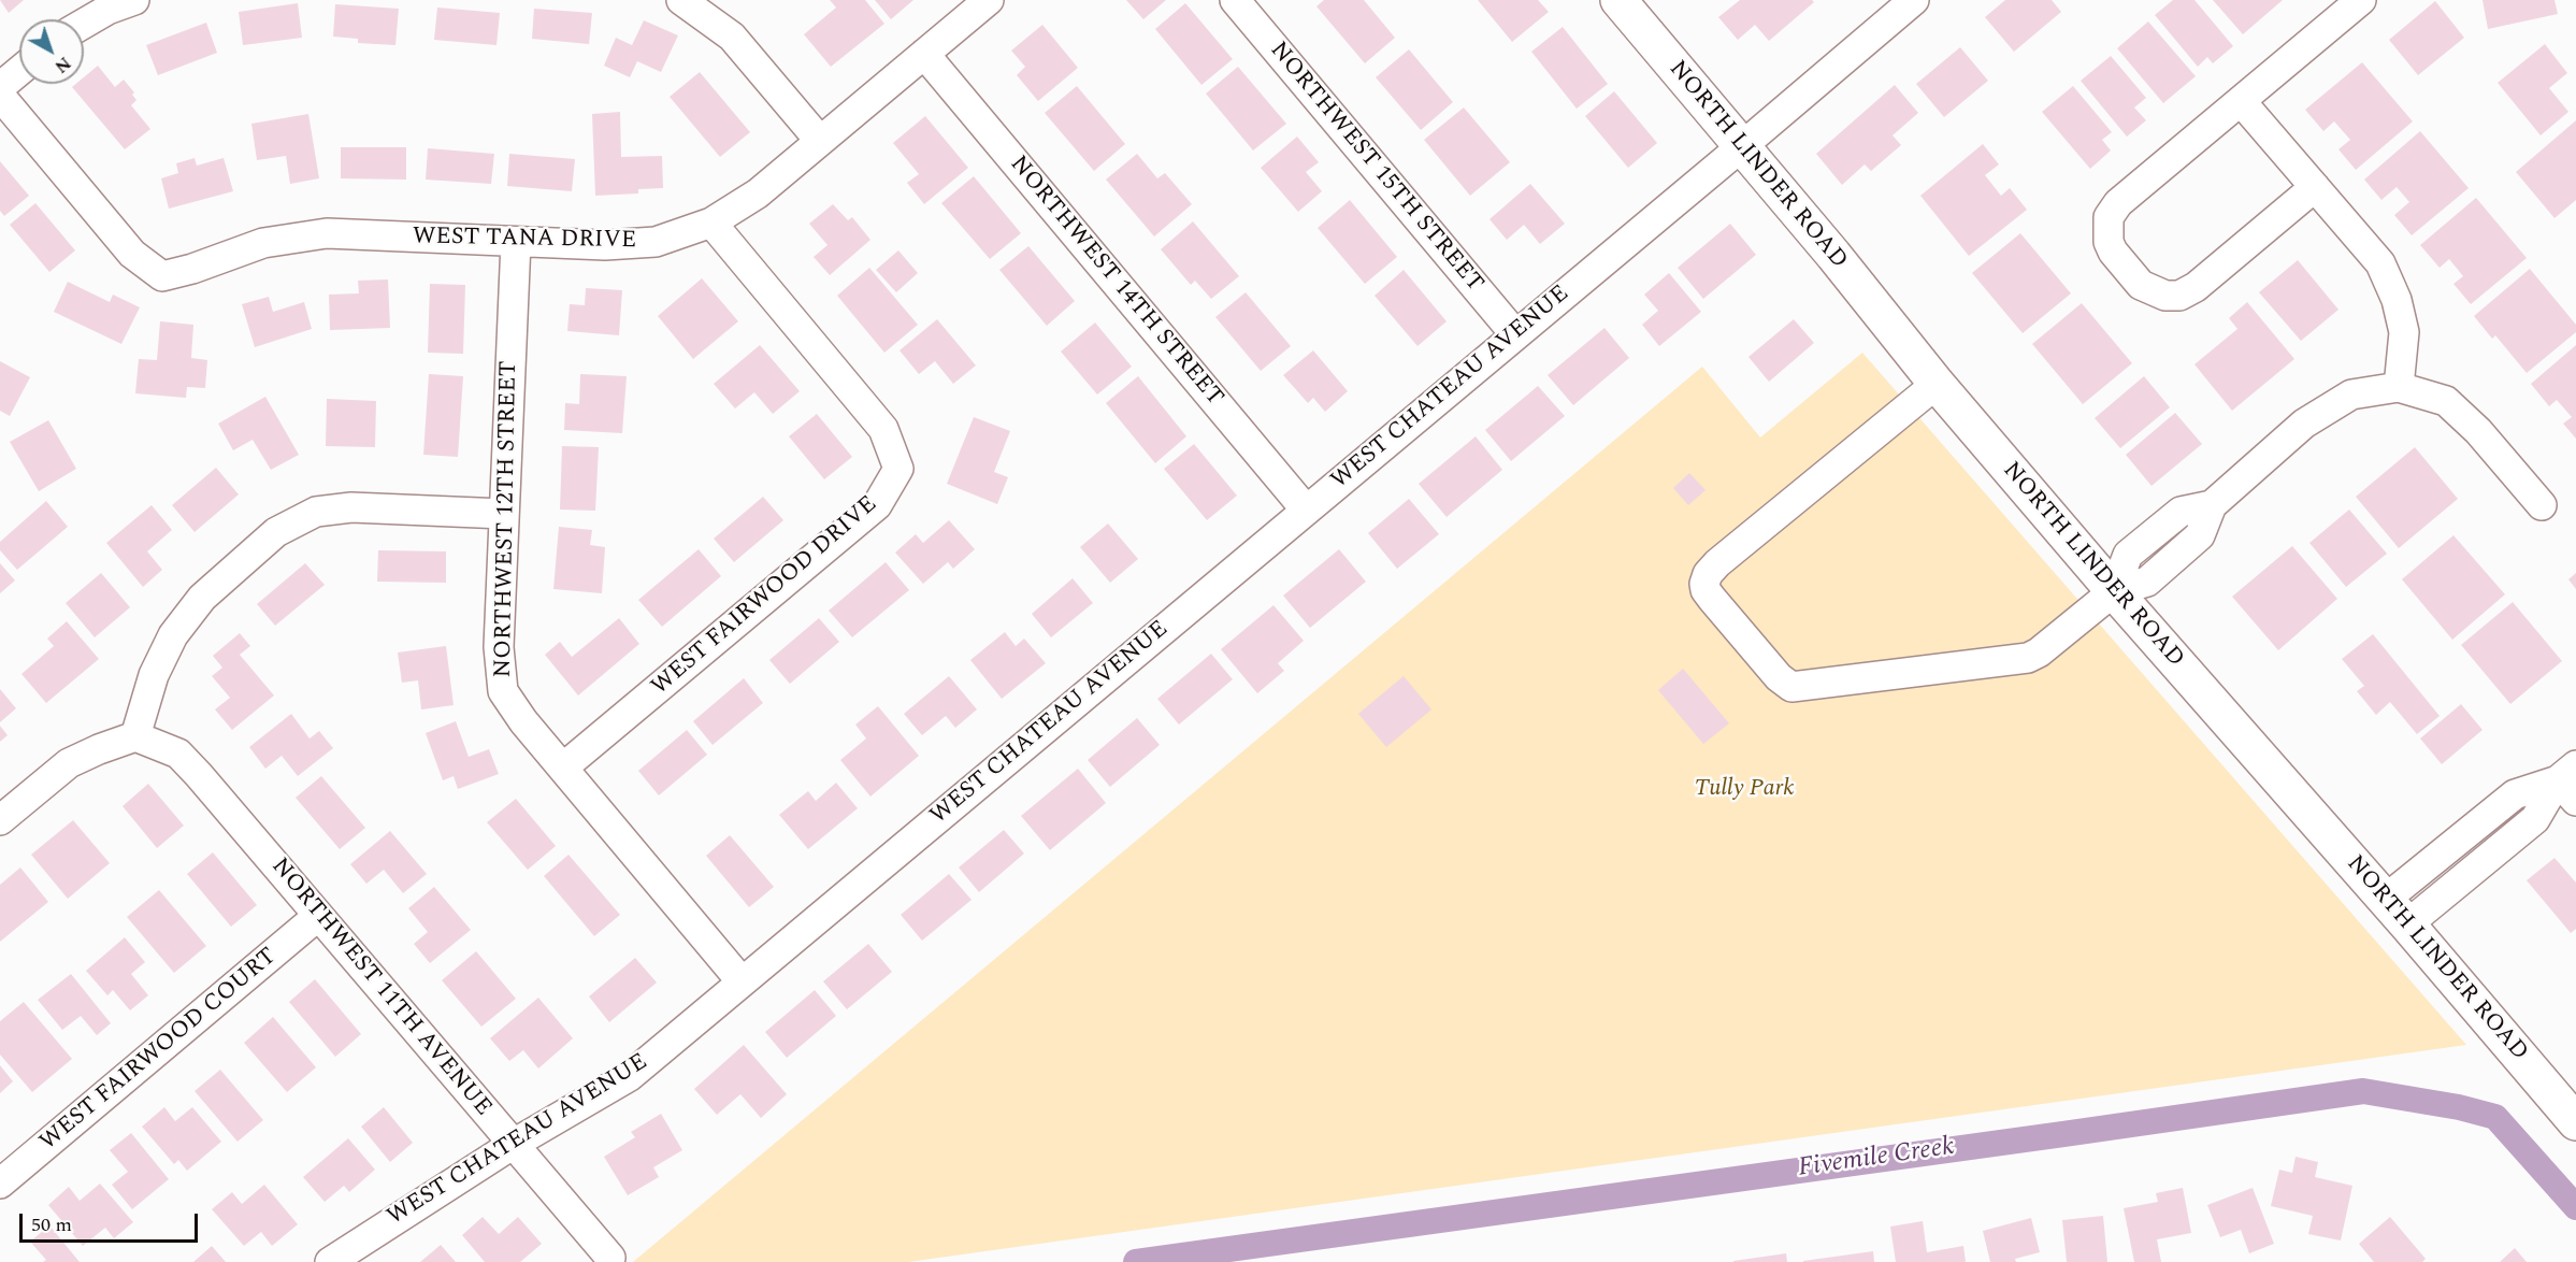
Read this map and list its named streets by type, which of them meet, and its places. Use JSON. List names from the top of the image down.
{
  "streets": {
    "main road": ["NORTH LINDER ROAD"],
    "street": [
      "NORTHWEST 15TH STREET",
      "WEST TANA DRIVE",
      "NORTHWEST 14TH STREET",
      "WEST CHATEAU AVENUE",
      "NORTHWEST 12TH STREET",
      "WEST FAIRWOOD DRIVE",
      "NORTHWEST 11TH AVENUE",
      "WEST FAIRWOOD COURT"
    ]
  },
  "crossings": [
    ["NORTH LINDER ROAD", "WEST CHATEAU AVENUE"],
    ["NORTHWEST 15TH STREET", "WEST CHATEAU AVENUE"],
    ["WEST TANA DRIVE", "NORTHWEST 14TH STREET"],
    ["WEST TANA DRIVE", "NORTHWEST 12TH STREET"],
    ["WEST TANA DRIVE", "WEST FAIRWOOD DRIVE"],
    ["NORTHWEST 14TH STREET", "WEST CHATEAU AVENUE"],
    ["WEST CHATEAU AVENUE", "NORTHWEST 12TH STREET"],
    ["WEST CHATEAU AVENUE", "NORTHWEST 11TH AVENUE"],
    ["NORTHWEST 12TH STREET", "WEST FAIRWOOD DRIVE"],
    ["NORTHWEST 11TH AVENUE", "WEST FAIRWOOD COURT"]
  ],
  "water": ["Fivemile Creek"],
  "parks": ["Tully Park"],
  "scale_bar": "50 m",
  "north": "bottom right"
}
